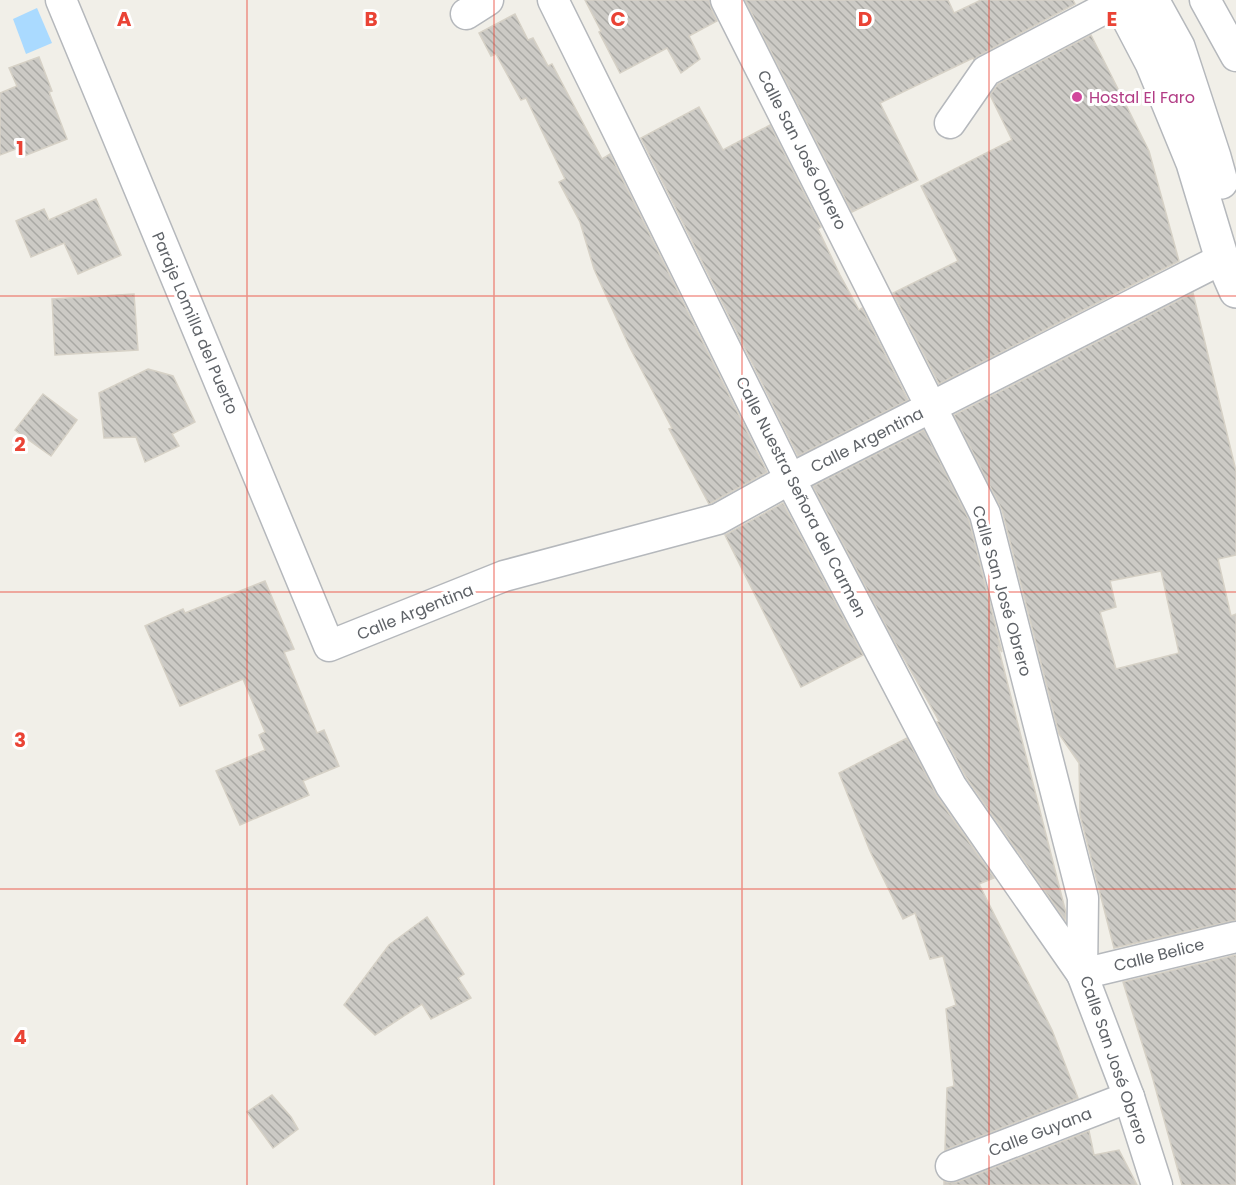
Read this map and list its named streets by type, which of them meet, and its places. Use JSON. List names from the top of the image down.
{
  "streets": {
    "street": [
      "Calle San José Obrero",
      "Paraje Lomilla del Puerto",
      "Calle Argentina",
      "Calle Nuestra Señora del Carmen",
      "Calle Belice",
      "Calle Guyana"
    ]
  },
  "crossings": [
    ["Calle San José Obrero", "Calle Argentina"],
    ["Calle San José Obrero", "Calle Nuestra Señora del Carmen"],
    ["Calle San José Obrero", "Calle Belice"],
    ["Calle San José Obrero", "Calle Guyana"],
    ["Paraje Lomilla del Puerto", "Calle Argentina"],
    ["Calle Argentina", "Calle Nuestra Señora del Carmen"],
    ["Calle Nuestra Señora del Carmen", "Calle Belice"]
  ],
  "places": ["Hostal El Faro"],
  "grid": {
    "columns": [
      "A",
      "B",
      "C",
      "D",
      "E"
    ],
    "rows": [
      "1",
      "2",
      "3",
      "4"
    ]
  }
}
